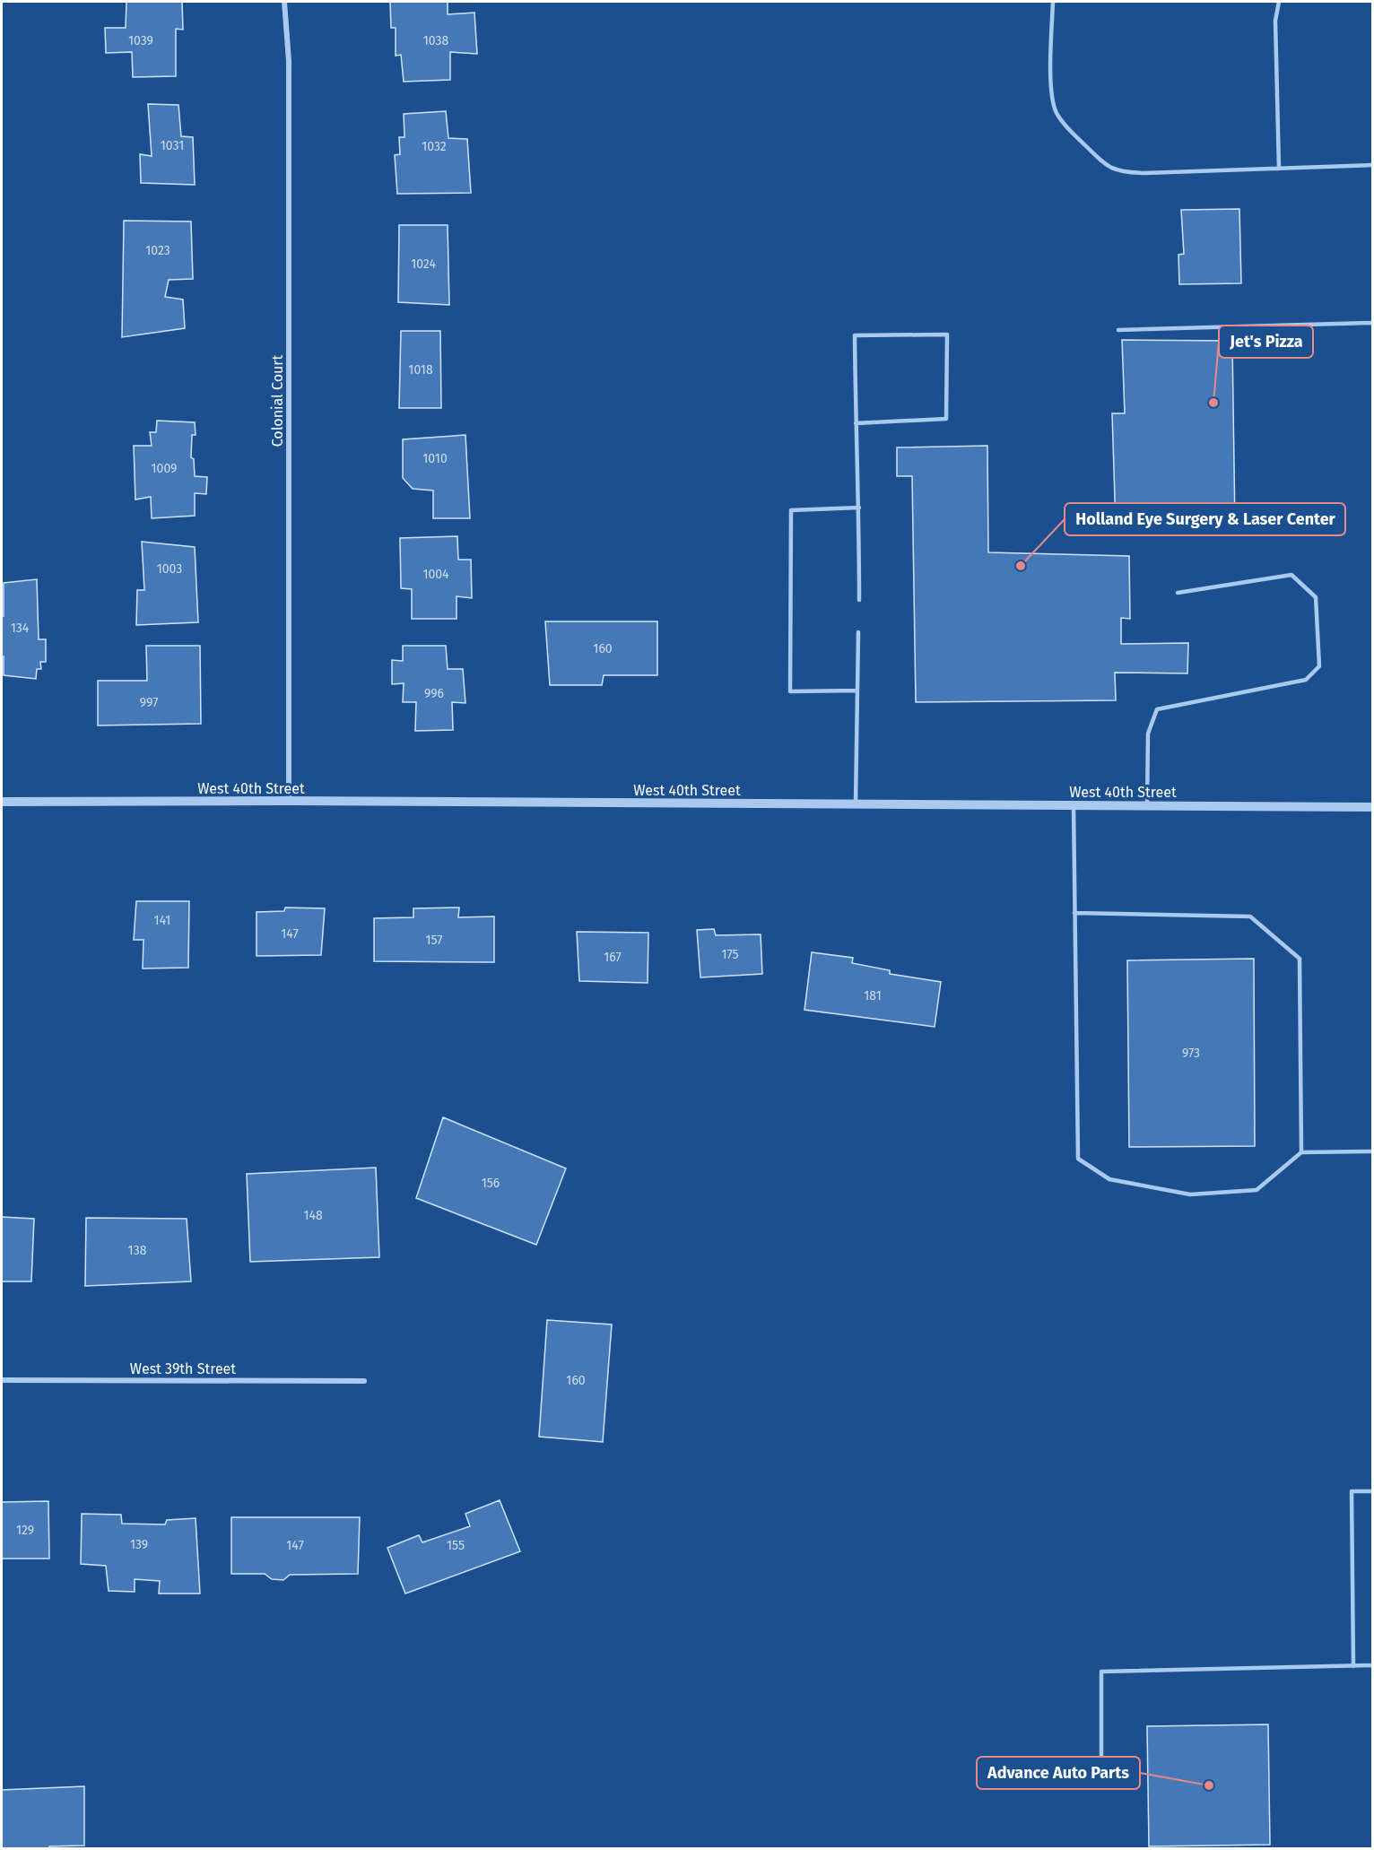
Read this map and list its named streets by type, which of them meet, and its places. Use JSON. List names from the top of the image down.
{
  "streets": {
    "street": ["Colonial Court", "West 40th Street", "West 39th Street"]
  },
  "crossings": [
    ["Colonial Court", "West 40th Street"]
  ],
  "places": ["Jet's Pizza", "Holland Eye Surgery & Laser Center", "Advance Auto Parts"],
  "house_numbers": [
    "1039",
    "1038",
    "1031",
    "1032",
    "1023",
    "1024",
    "1018",
    "1010",
    "1009",
    "1003",
    "1004",
    "134",
    "160",
    "996",
    "997",
    "141",
    "147",
    "157",
    "175",
    "167",
    "181",
    "973",
    "156",
    "148",
    "138",
    "160",
    "129",
    "139",
    "147",
    "155"
  ]
}
